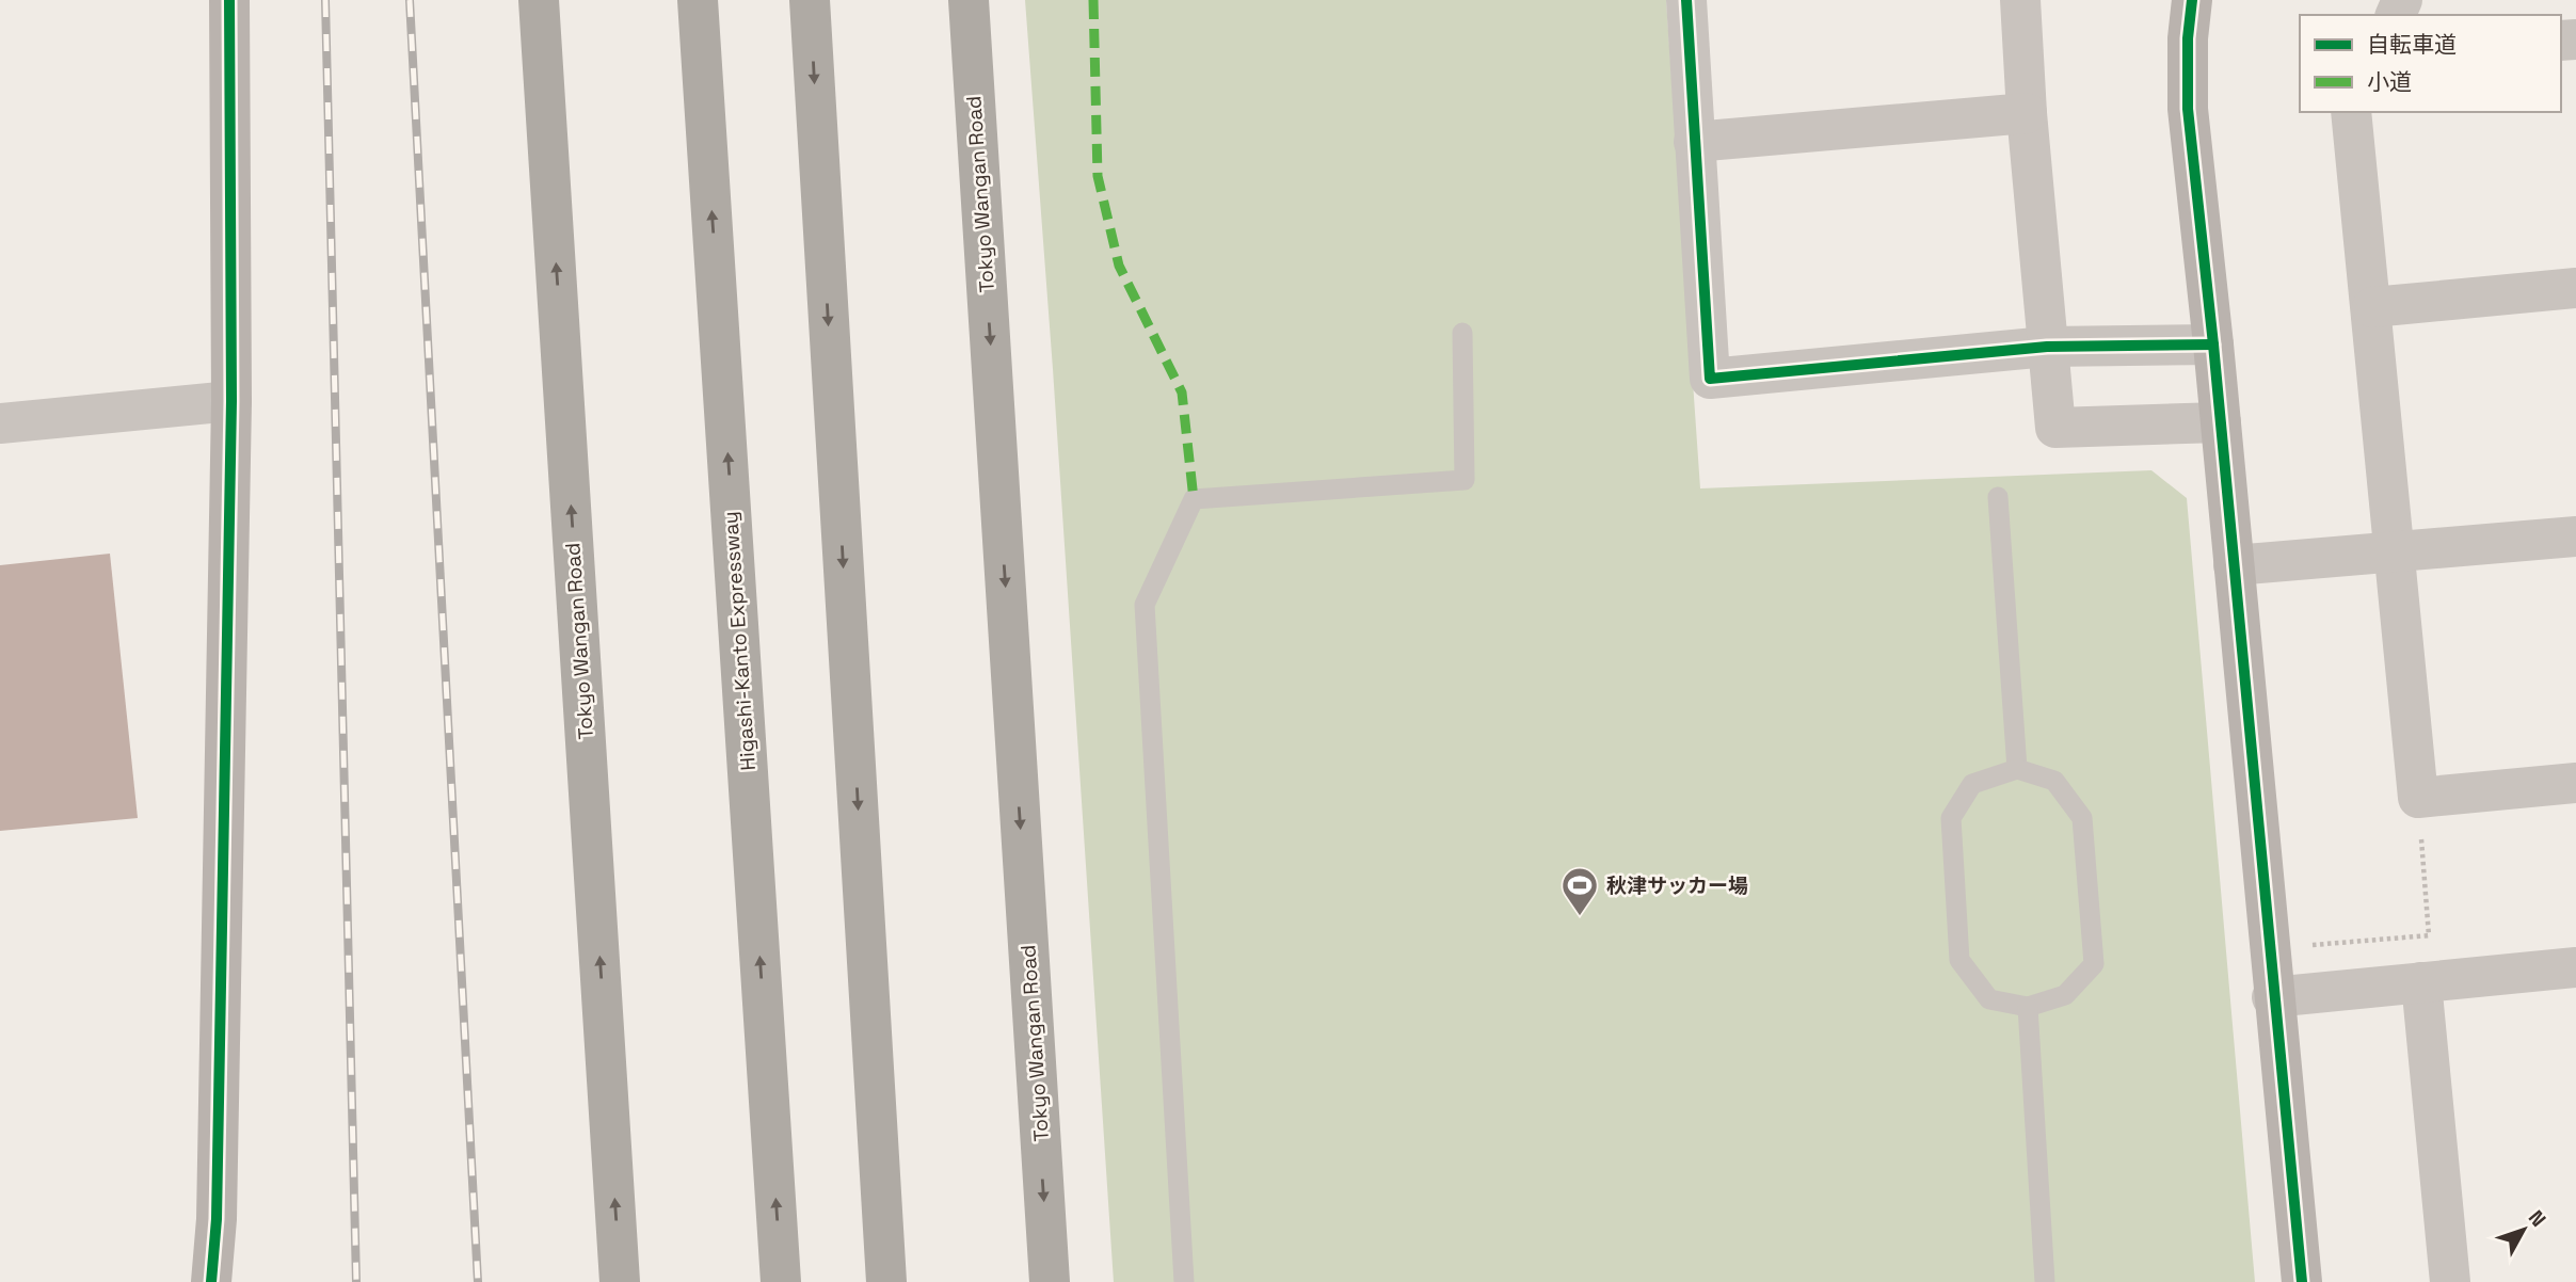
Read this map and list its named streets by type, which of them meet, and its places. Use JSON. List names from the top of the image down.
{
  "streets": {
    "highway": ["Tokyo Wangan Road", "Higashi-Kanto Expressway"]
  },
  "places": {
    "sports": ["秋津サッカー場"]
  },
  "legend": ["自転車道", "小道"],
  "north": "top right"
}
